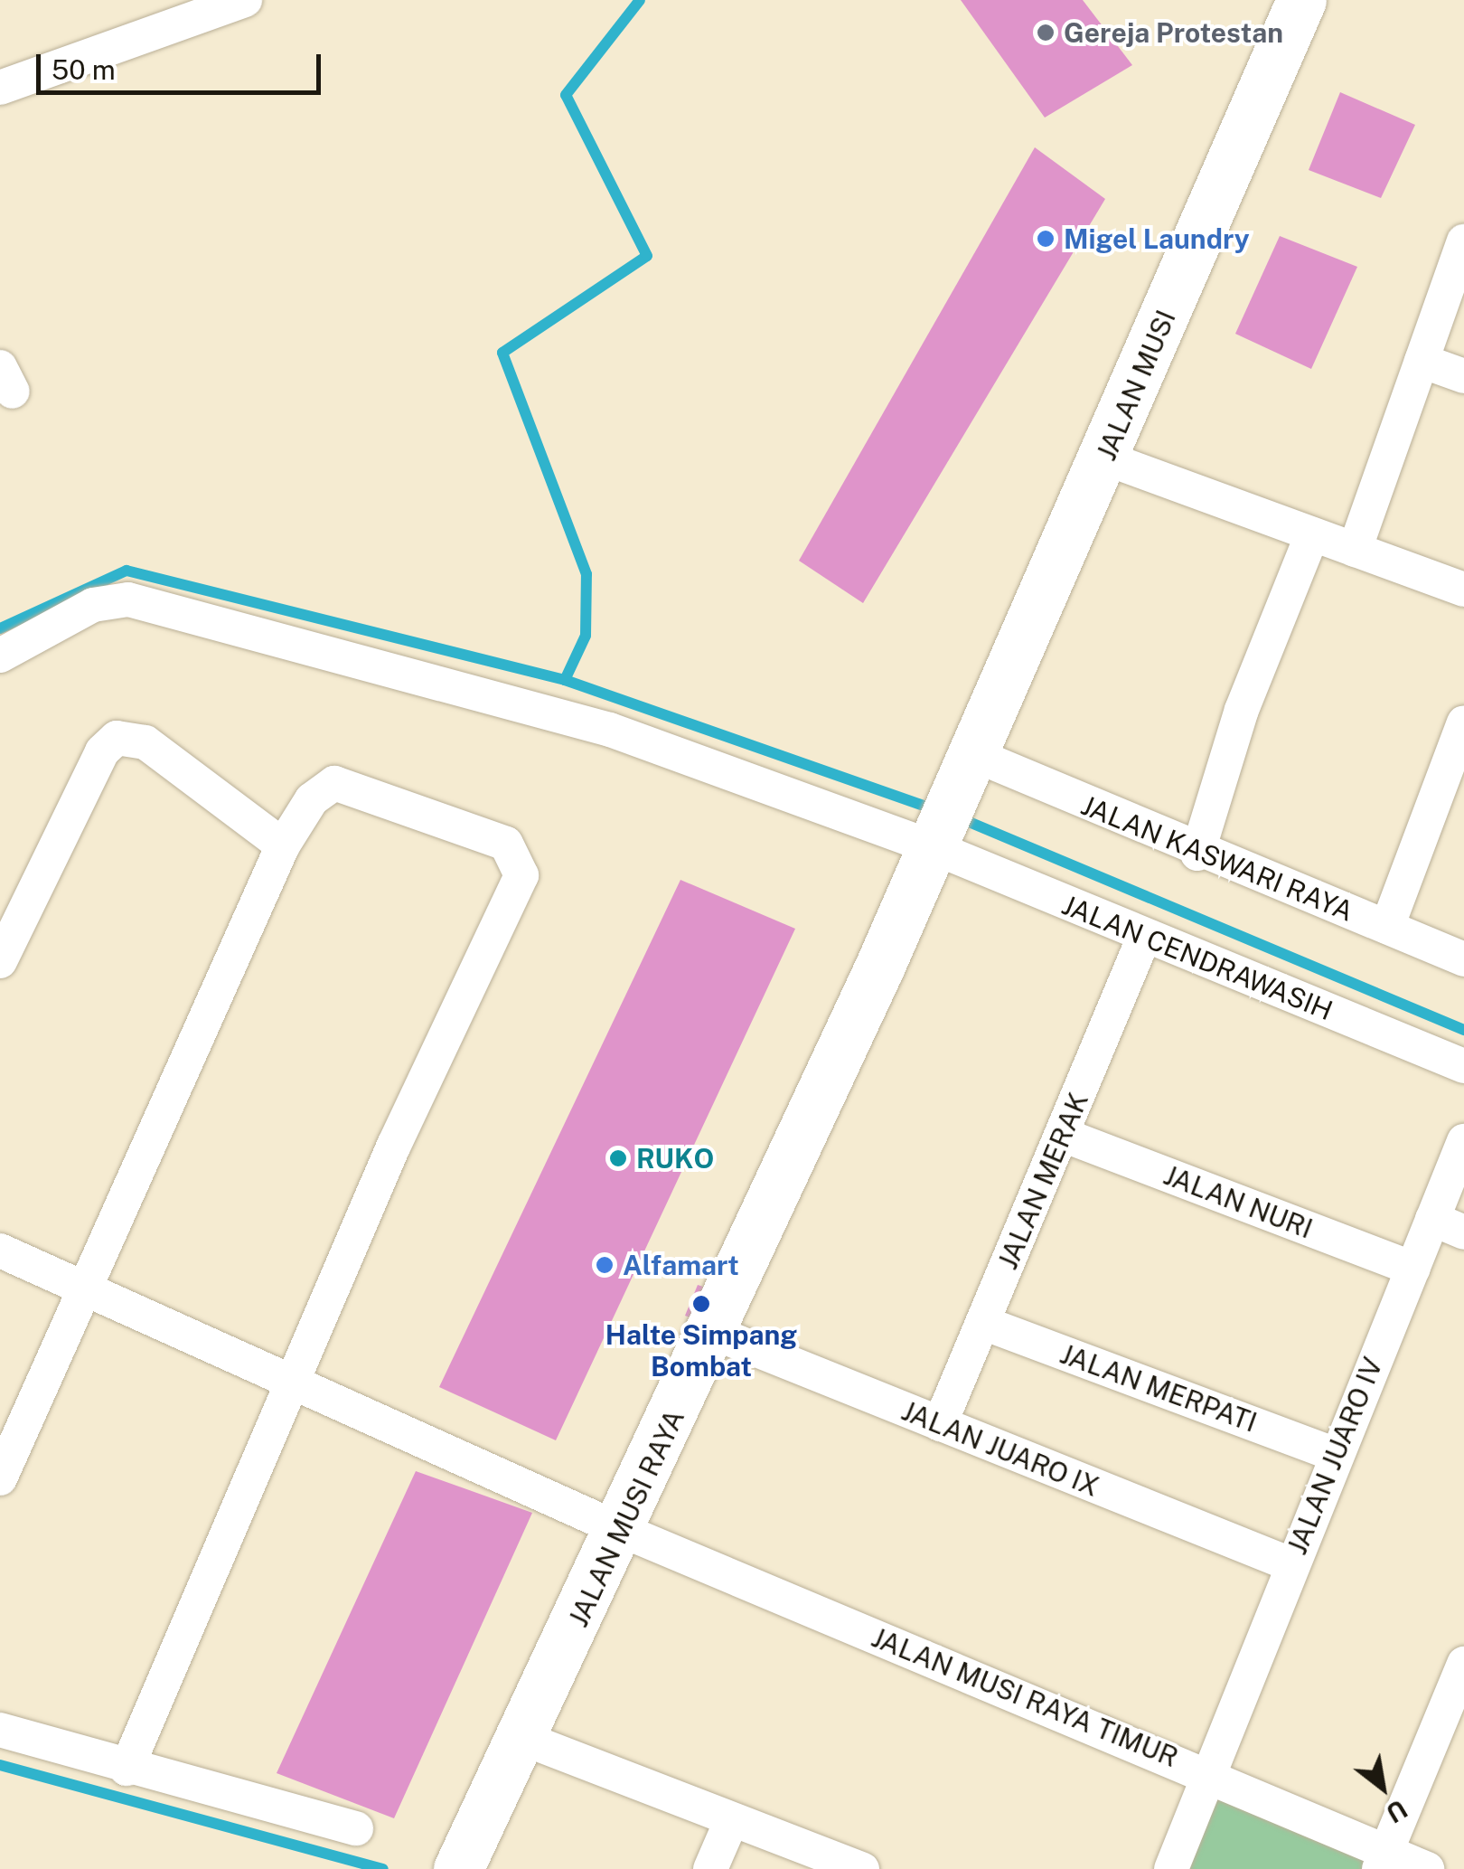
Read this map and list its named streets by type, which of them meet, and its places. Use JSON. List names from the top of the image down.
{
  "streets": {
    "street": [
      "JALAN MUSI",
      "JALAN KASWARI RAYA",
      "JALAN CENDRAWASIH",
      "JALAN MERAK",
      "JALAN NURI",
      "JALAN MERPATI",
      "JALAN JUARO IX",
      "JALAN JUARO IV",
      "JALAN MUSI RAYA",
      "JALAN MUSI RAYA TIMUR"
    ]
  },
  "crossings": [
    ["JALAN MUSI", "JALAN KASWARI RAYA"],
    ["JALAN MUSI", "JALAN MUSI RAYA"],
    ["JALAN KASWARI RAYA", "JALAN MUSI RAYA"],
    ["JALAN CENDRAWASIH", "JALAN MERAK"],
    ["JALAN CENDRAWASIH", "JALAN MUSI RAYA"],
    ["JALAN MERAK", "JALAN NURI"],
    ["JALAN MERAK", "JALAN MERPATI"],
    ["JALAN MERAK", "JALAN JUARO IX"],
    ["JALAN NURI", "JALAN JUARO IV"],
    ["JALAN MERPATI", "JALAN JUARO IV"],
    ["JALAN JUARO IX", "JALAN JUARO IV"],
    ["JALAN JUARO IX", "JALAN MUSI RAYA"],
    ["JALAN JUARO IV", "JALAN MUSI RAYA TIMUR"],
    ["JALAN MUSI RAYA", "JALAN MUSI RAYA TIMUR"]
  ],
  "places": [
    "Gereja Protestan",
    "Migel Laundry",
    "RUKO",
    "Alfamart",
    "Halte Simpang Bombat"
  ],
  "scale_bar": "50 m",
  "north": "bottom right"
}
